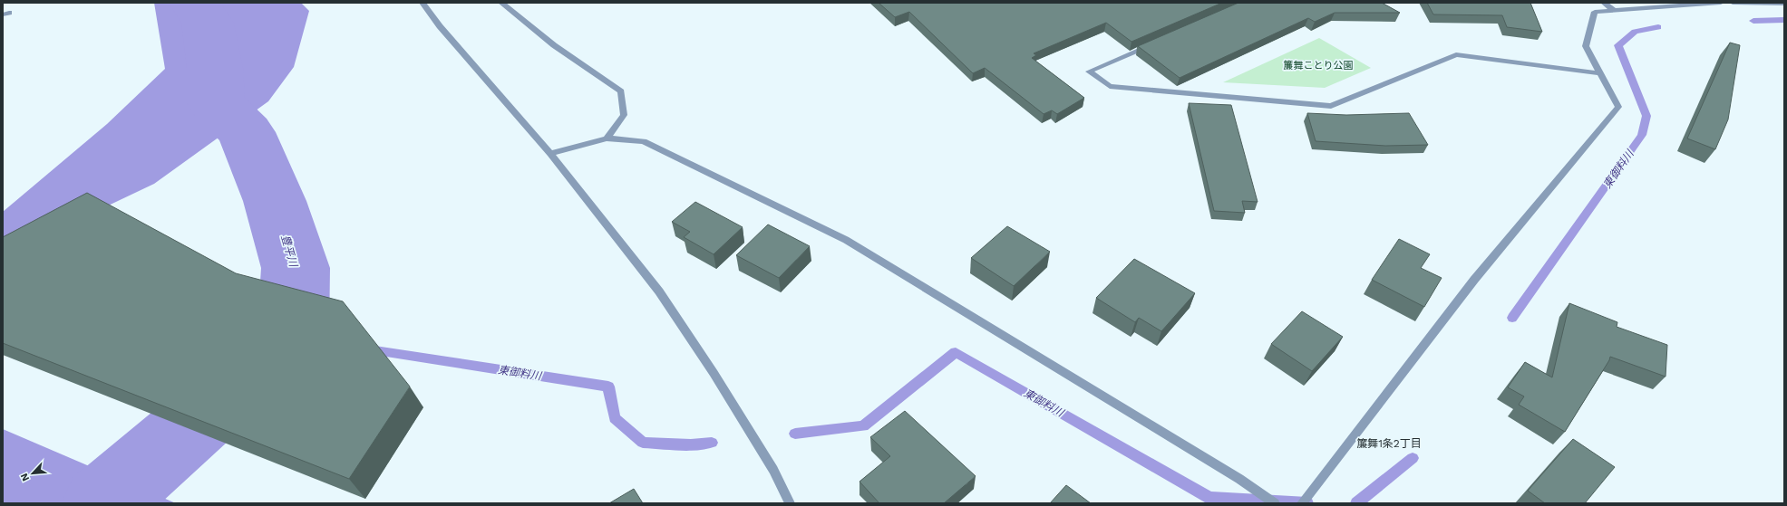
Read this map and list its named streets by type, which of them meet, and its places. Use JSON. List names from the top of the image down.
{
  "districts": ["簾舞1条2丁目"],
  "water": ["東御料川", "豊平川"],
  "parks": ["簾舞ことり公園"],
  "north": "bottom left"
}
